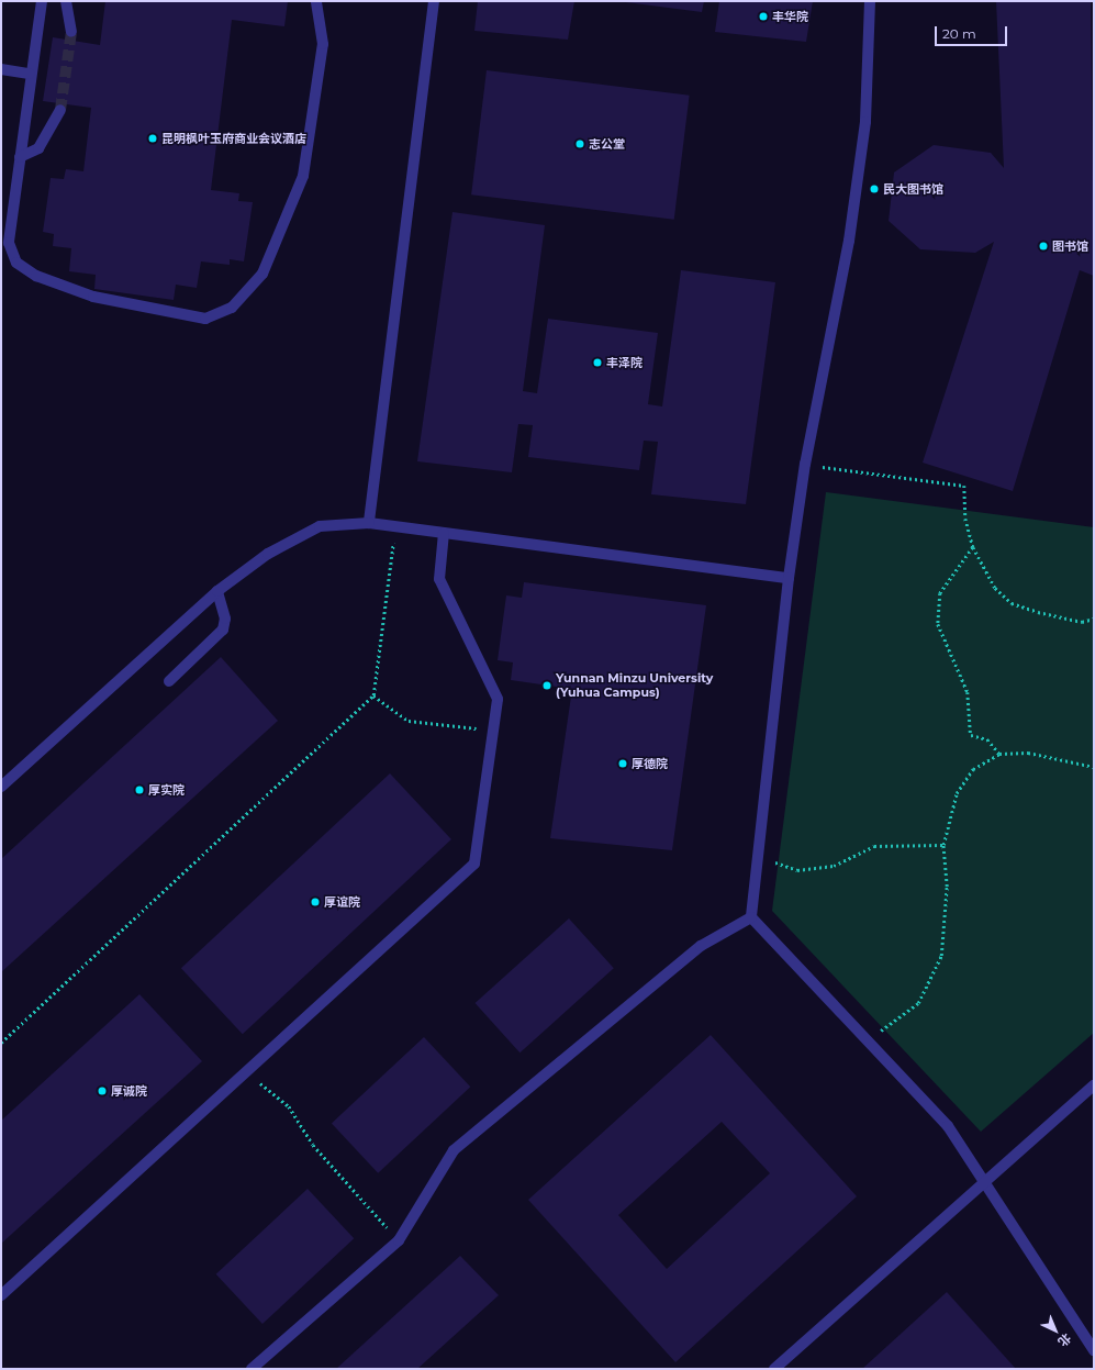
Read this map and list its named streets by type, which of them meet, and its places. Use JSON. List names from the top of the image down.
{
  "places": [
    "丰华院",
    "昆明枫叶玉府商业会议酒店",
    "志公堂",
    "民大图书馆",
    "图书馆",
    "丰泽院",
    "Yunnan Minzu University (Yuhua Campus)",
    "厚德院",
    "厚实院",
    "厚谊院",
    "厚诚院"
  ],
  "scale_bar": "20 m",
  "north": "bottom right"
}
